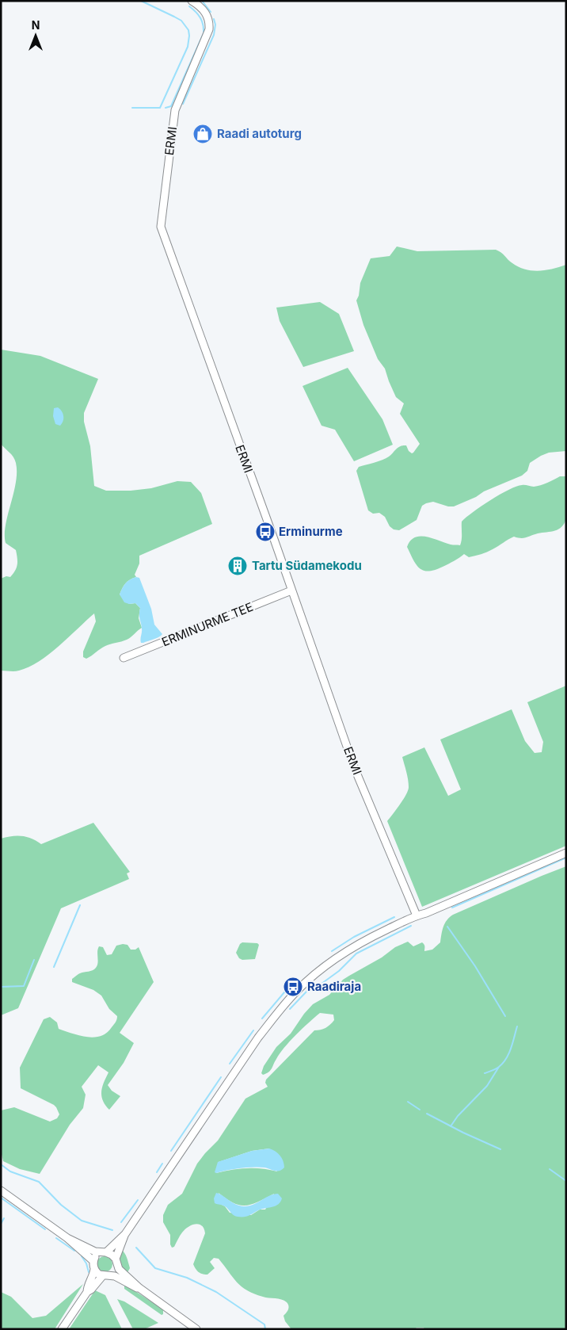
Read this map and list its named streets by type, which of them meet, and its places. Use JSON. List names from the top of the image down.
{
  "streets": {
    "street": ["ERMI", "ERMINURME TEE"]
  },
  "crossings": [
    ["ERMI", "ERMINURME TEE"]
  ],
  "places": {
    "shop": ["Raadi autoturg"],
    "bus stop": ["Erminurme", "Raadiraja"],
    "building": ["Tartu Südamekodu"]
  },
  "north": "top"
}
